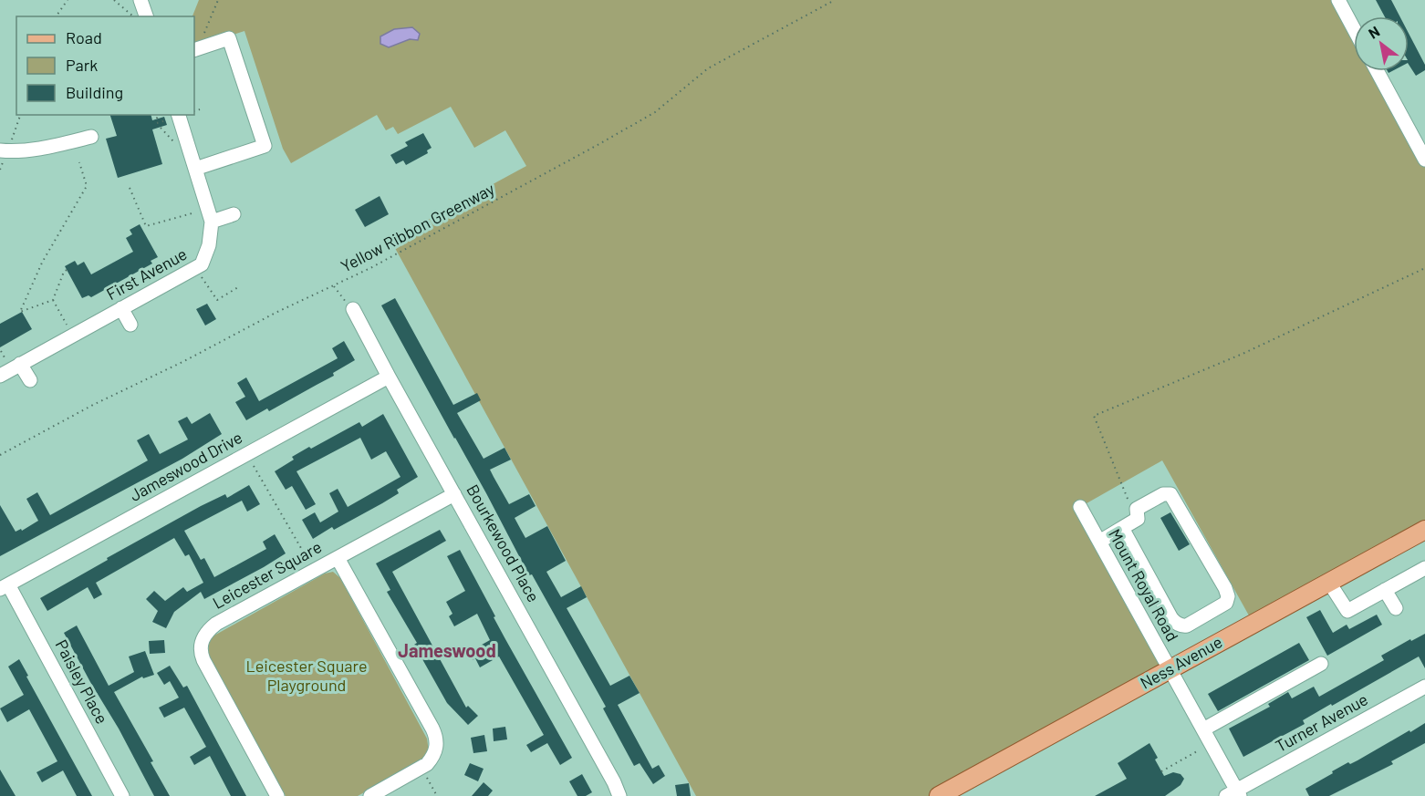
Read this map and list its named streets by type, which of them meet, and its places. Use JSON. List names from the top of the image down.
{
  "streets": {
    "main road": ["Ness Avenue"],
    "street": [
      "First Avenue",
      "Jameswood Drive",
      "Bourkewood Place",
      "Leicester Square",
      "Mount Royal Road",
      "Paisley Place",
      "Turner Avenue"
    ],
    "path": ["Yellow Ribbon Greenway"]
  },
  "crossings": [
    ["Jameswood Drive", "Bourkewood Place"],
    ["Jameswood Drive", "Paisley Place"],
    ["Bourkewood Place", "Leicester Square"],
    ["Mount Royal Road", "Ness Avenue"],
    ["Mount Royal Road", "Turner Avenue"]
  ],
  "districts": ["Jameswood"],
  "parks": ["Leicester Square Playground"],
  "legend": ["Road", "Park", "Building"],
  "north": "top left"
}
